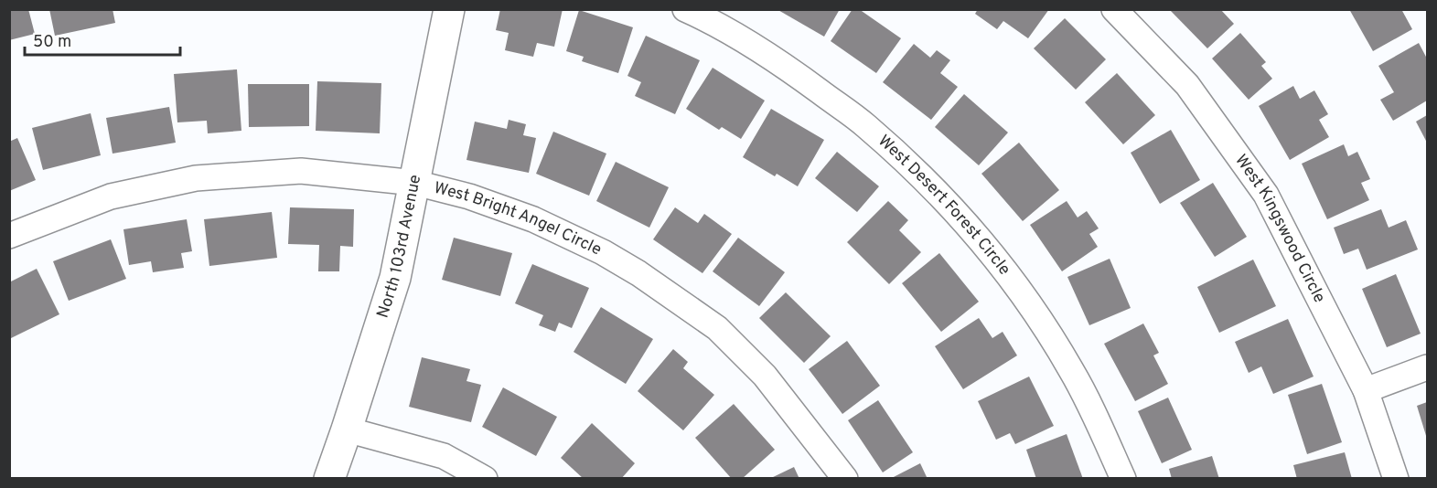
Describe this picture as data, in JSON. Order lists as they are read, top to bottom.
{
  "streets": {
    "street": [
      "West Desert Forest Circle",
      "West Bright Angel Circle",
      "West Kingswood Circle",
      "North 103rd Avenue"
    ]
  },
  "crossings": [
    ["West Bright Angel Circle", "North 103rd Avenue"]
  ],
  "scale_bar": "50 m"
}
